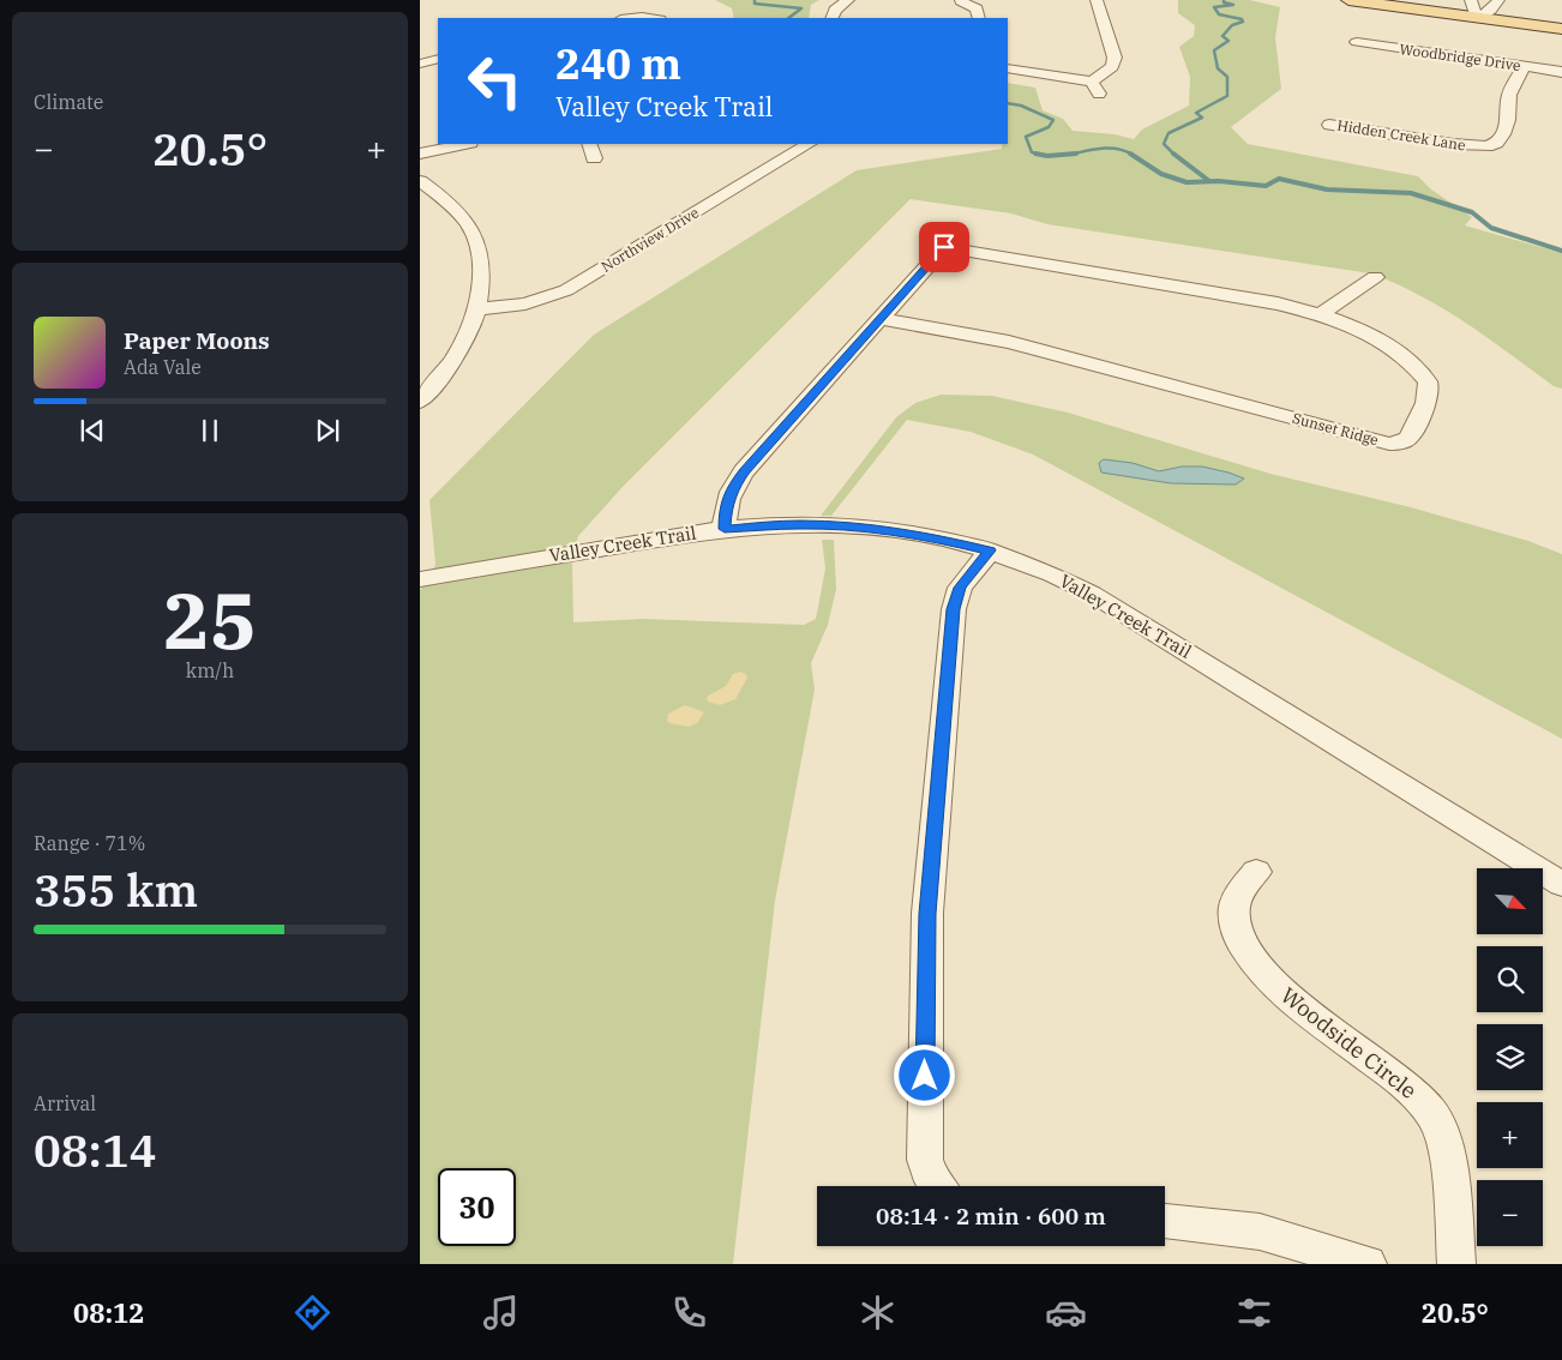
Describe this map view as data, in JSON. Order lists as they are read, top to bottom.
{
  "streets": {
    "street": [
      "Woodbridge Drive",
      "Hidden Creek Lane",
      "Northview Drive",
      "Sunset Ridge",
      "Valley Creek Trail",
      "Woodside Circle"
    ]
  },
  "crossings": [
    ["Woodbridge Drive", "Hidden Creek Lane"]
  ],
  "north": "bottom right",
  "page": {
    "tile": [
      "Climate",
      ["25", "km/h"],
      ["Range · 71%", "355 km"],
      ["Arrival", "08:14"]
    ],
    "turn": ["240 m", "Valley Creek Trail"],
    "heat": ["−", "20.5°", "+"],
    "song": ["Paper Moons", "Ada Vale"],
    "map_buttons": ["+", "−"],
    "limit": "30",
    "trip": "08:14 · 2 min · 600 m",
    "tabs": ["08:12", "20.5°"]
  }
}
